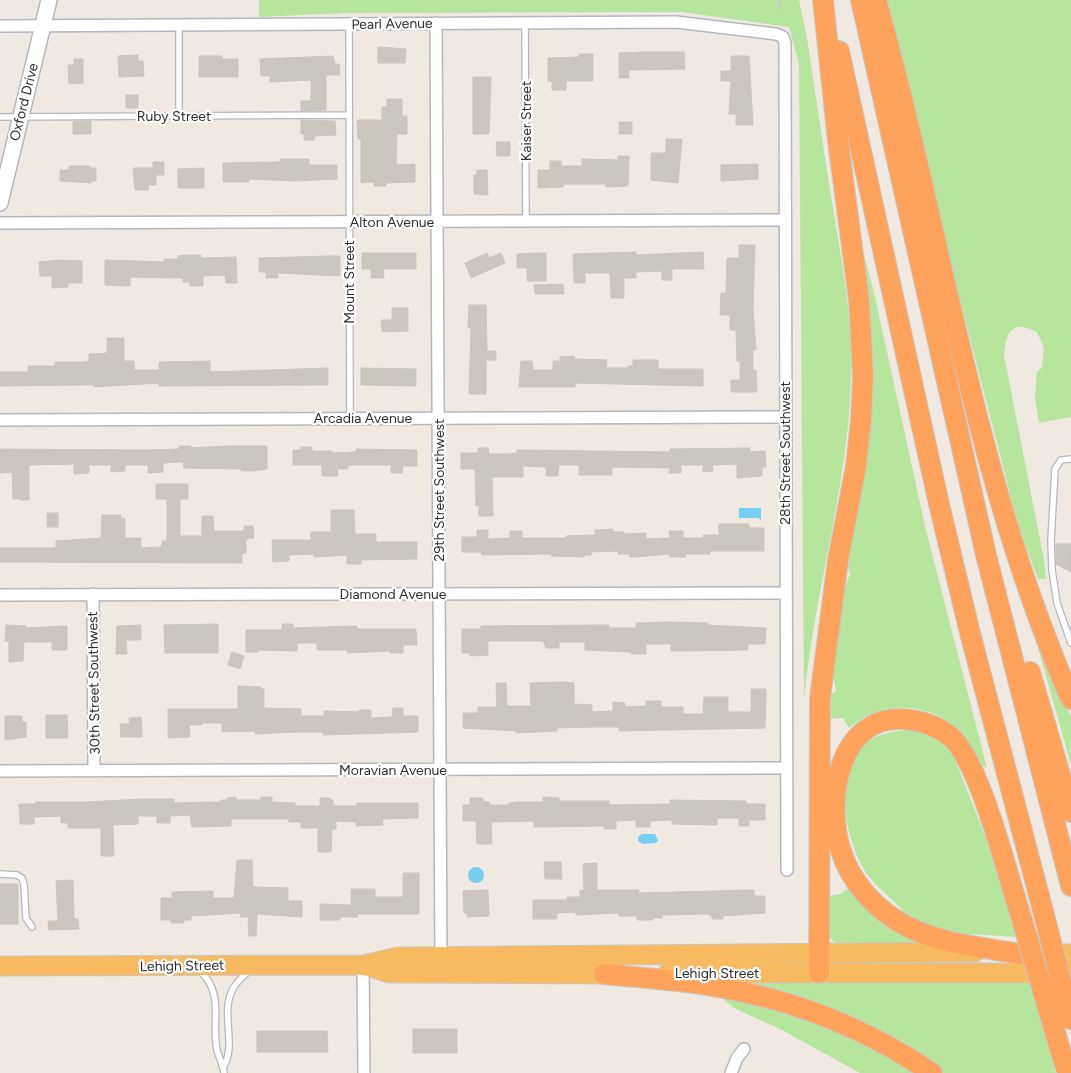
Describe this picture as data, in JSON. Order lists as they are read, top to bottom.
{
  "streets": {
    "highway": ["Lehigh Street"],
    "main road": ["Oxford Drive"],
    "street": [
      "Pearl Avenue",
      "Alton Avenue",
      "Arcadia Avenue",
      "28th Street Southwest",
      "29th Street Southwest",
      "Diamond Avenue",
      "30th Street Southwest",
      "Moravian Avenue"
    ],
    "lane": ["Ruby Street", "Kaiser Street", "Mount Street"]
  },
  "crossings": [
    ["Pearl Avenue", "Oxford Drive"],
    ["Pearl Avenue", "Kaiser Street"],
    ["Pearl Avenue", "Mount Street"],
    ["Pearl Avenue", "28th Street Southwest"],
    ["Pearl Avenue", "29th Street Southwest"],
    ["Oxford Drive", "Ruby Street"],
    ["Ruby Street", "Mount Street"],
    ["Kaiser Street", "Alton Avenue"],
    ["Alton Avenue", "Mount Street"],
    ["Alton Avenue", "28th Street Southwest"],
    ["Alton Avenue", "29th Street Southwest"],
    ["Mount Street", "Arcadia Avenue"],
    ["Arcadia Avenue", "28th Street Southwest"],
    ["Arcadia Avenue", "29th Street Southwest"],
    ["28th Street Southwest", "Diamond Avenue"],
    ["28th Street Southwest", "Moravian Avenue"],
    ["29th Street Southwest", "Diamond Avenue"],
    ["29th Street Southwest", "Moravian Avenue"],
    ["29th Street Southwest", "Lehigh Street"],
    ["Diamond Avenue", "30th Street Southwest"],
    ["30th Street Southwest", "Moravian Avenue"]
  ]
}
